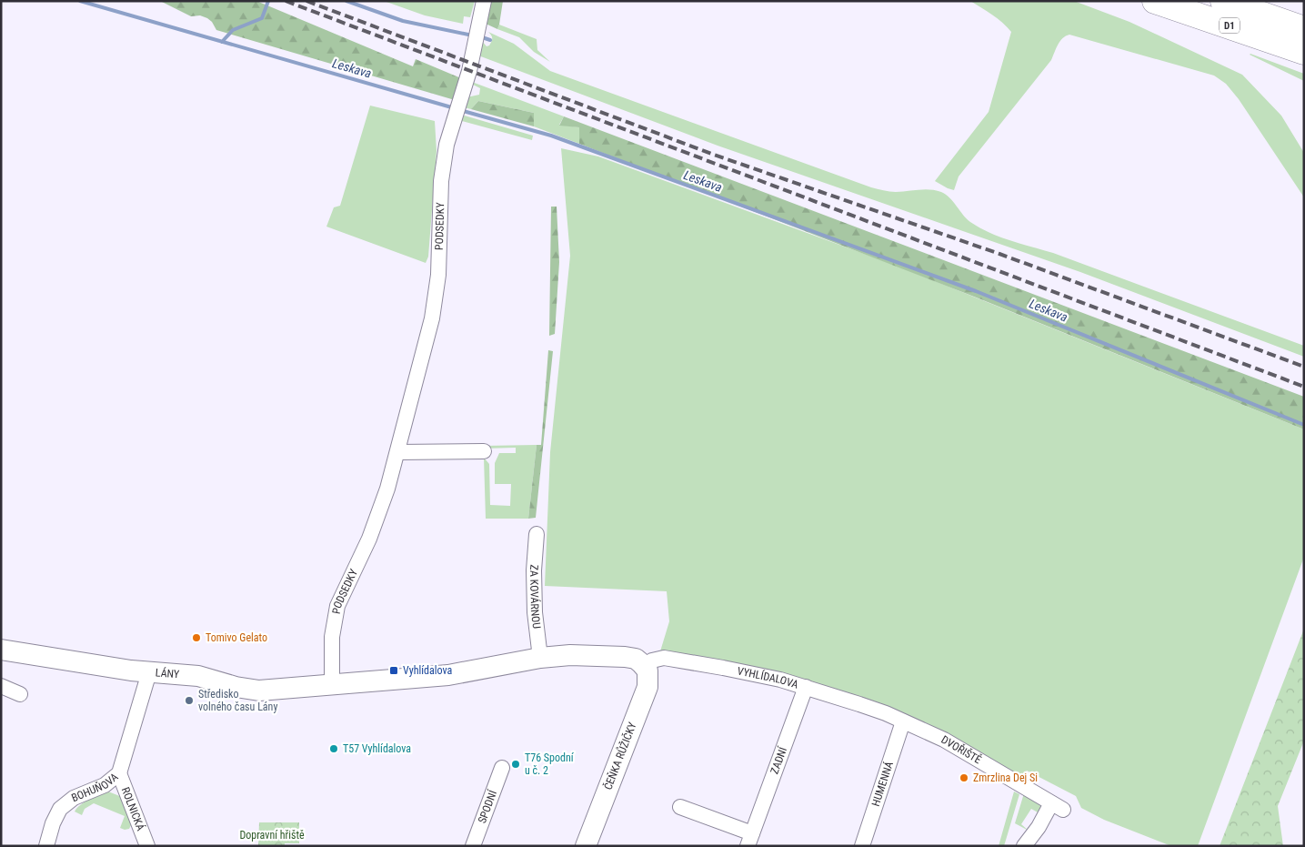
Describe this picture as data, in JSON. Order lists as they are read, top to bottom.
{
  "streets": {
    "highway": ["D1"],
    "street": [
      "PODSEDKY",
      "ZA KOVÁRNOU",
      "LÁNY",
      "VYHLÍDALOVA",
      "DVOŘIŠTĚ",
      "ČEŇKA RŮŽIČKY",
      "ZADNÍ",
      "HUMENNÁ",
      "BOHUŇOVA",
      "SPODNÍ",
      "ROLNICKÁ"
    ]
  },
  "crossings": [
    ["PODSEDKY", "LÁNY"],
    ["LÁNY", "BOHUŇOVA"],
    ["VYHLÍDALOVA", "DVOŘIŠTĚ"],
    ["VYHLÍDALOVA", "ČEŇKA RŮŽIČKY"],
    ["VYHLÍDALOVA", "ZADNÍ"],
    ["VYHLÍDALOVA", "HUMENNÁ"],
    ["DVOŘIŠTĚ", "HUMENNÁ"],
    ["BOHUŇOVA", "ROLNICKÁ"]
  ],
  "water": ["Leskava"],
  "parks": ["Dopravní hřiště"],
  "places": {
    "other": [
      "Tomivo Gelato",
      "Středisko volného času Lány",
      "T57 Vyhlídalova",
      "T76 Spodní u č. 2",
      "Zmrzlina Dej Si"
    ],
    "transit": ["Vyhlídalova"]
  }
}
